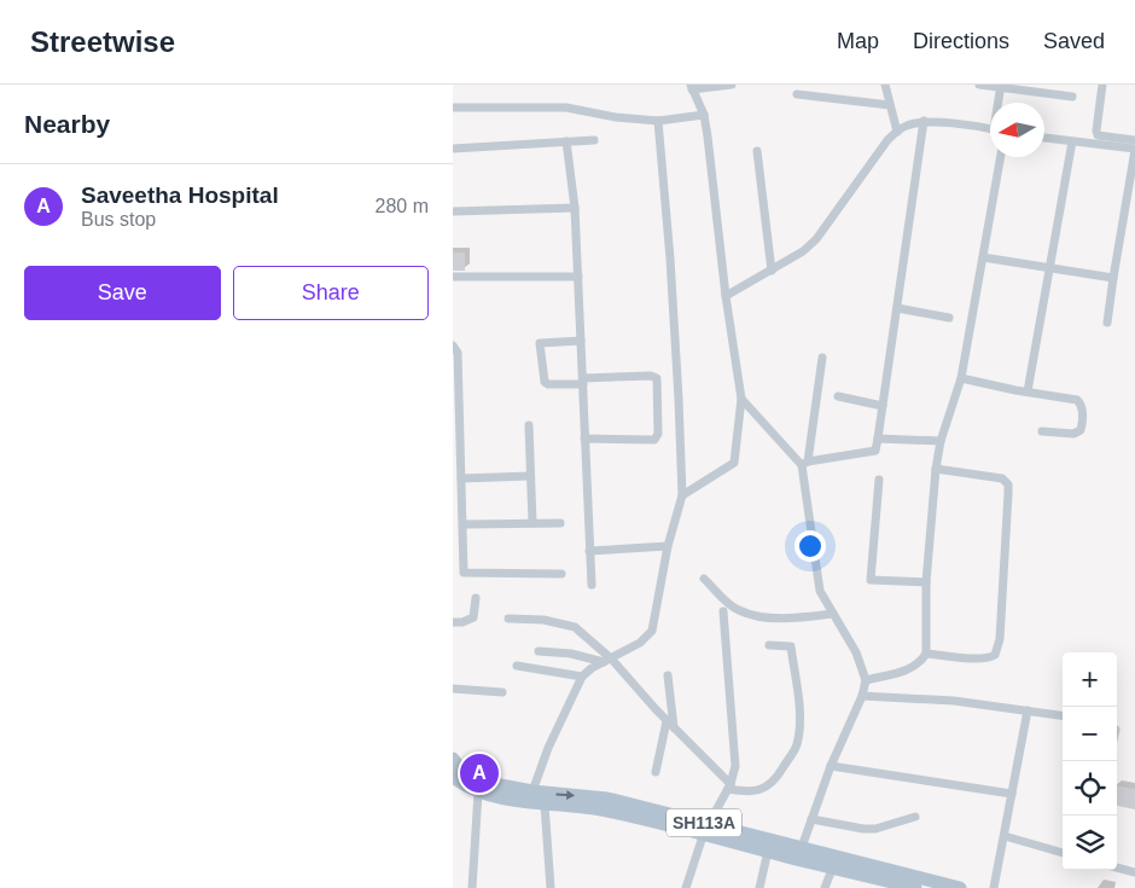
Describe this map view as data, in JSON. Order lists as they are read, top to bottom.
{
  "streets": {
    "main road": ["SH113A"]
  },
  "north": "left",
  "page": {
    "header": "Streetwise",
    "nav": ["Map", "Directions", "Saved"],
    "heading": "Nearby",
    "list": [
      {
        "mark": "A",
        "name": "Saveetha Hospital",
        "note": "Bus stop",
        "value": "280 m"
      }
    ],
    "buttons": ["Save", "Share"],
    "map_buttons": ["+", "−"],
    "pins": "A"
  }
}
